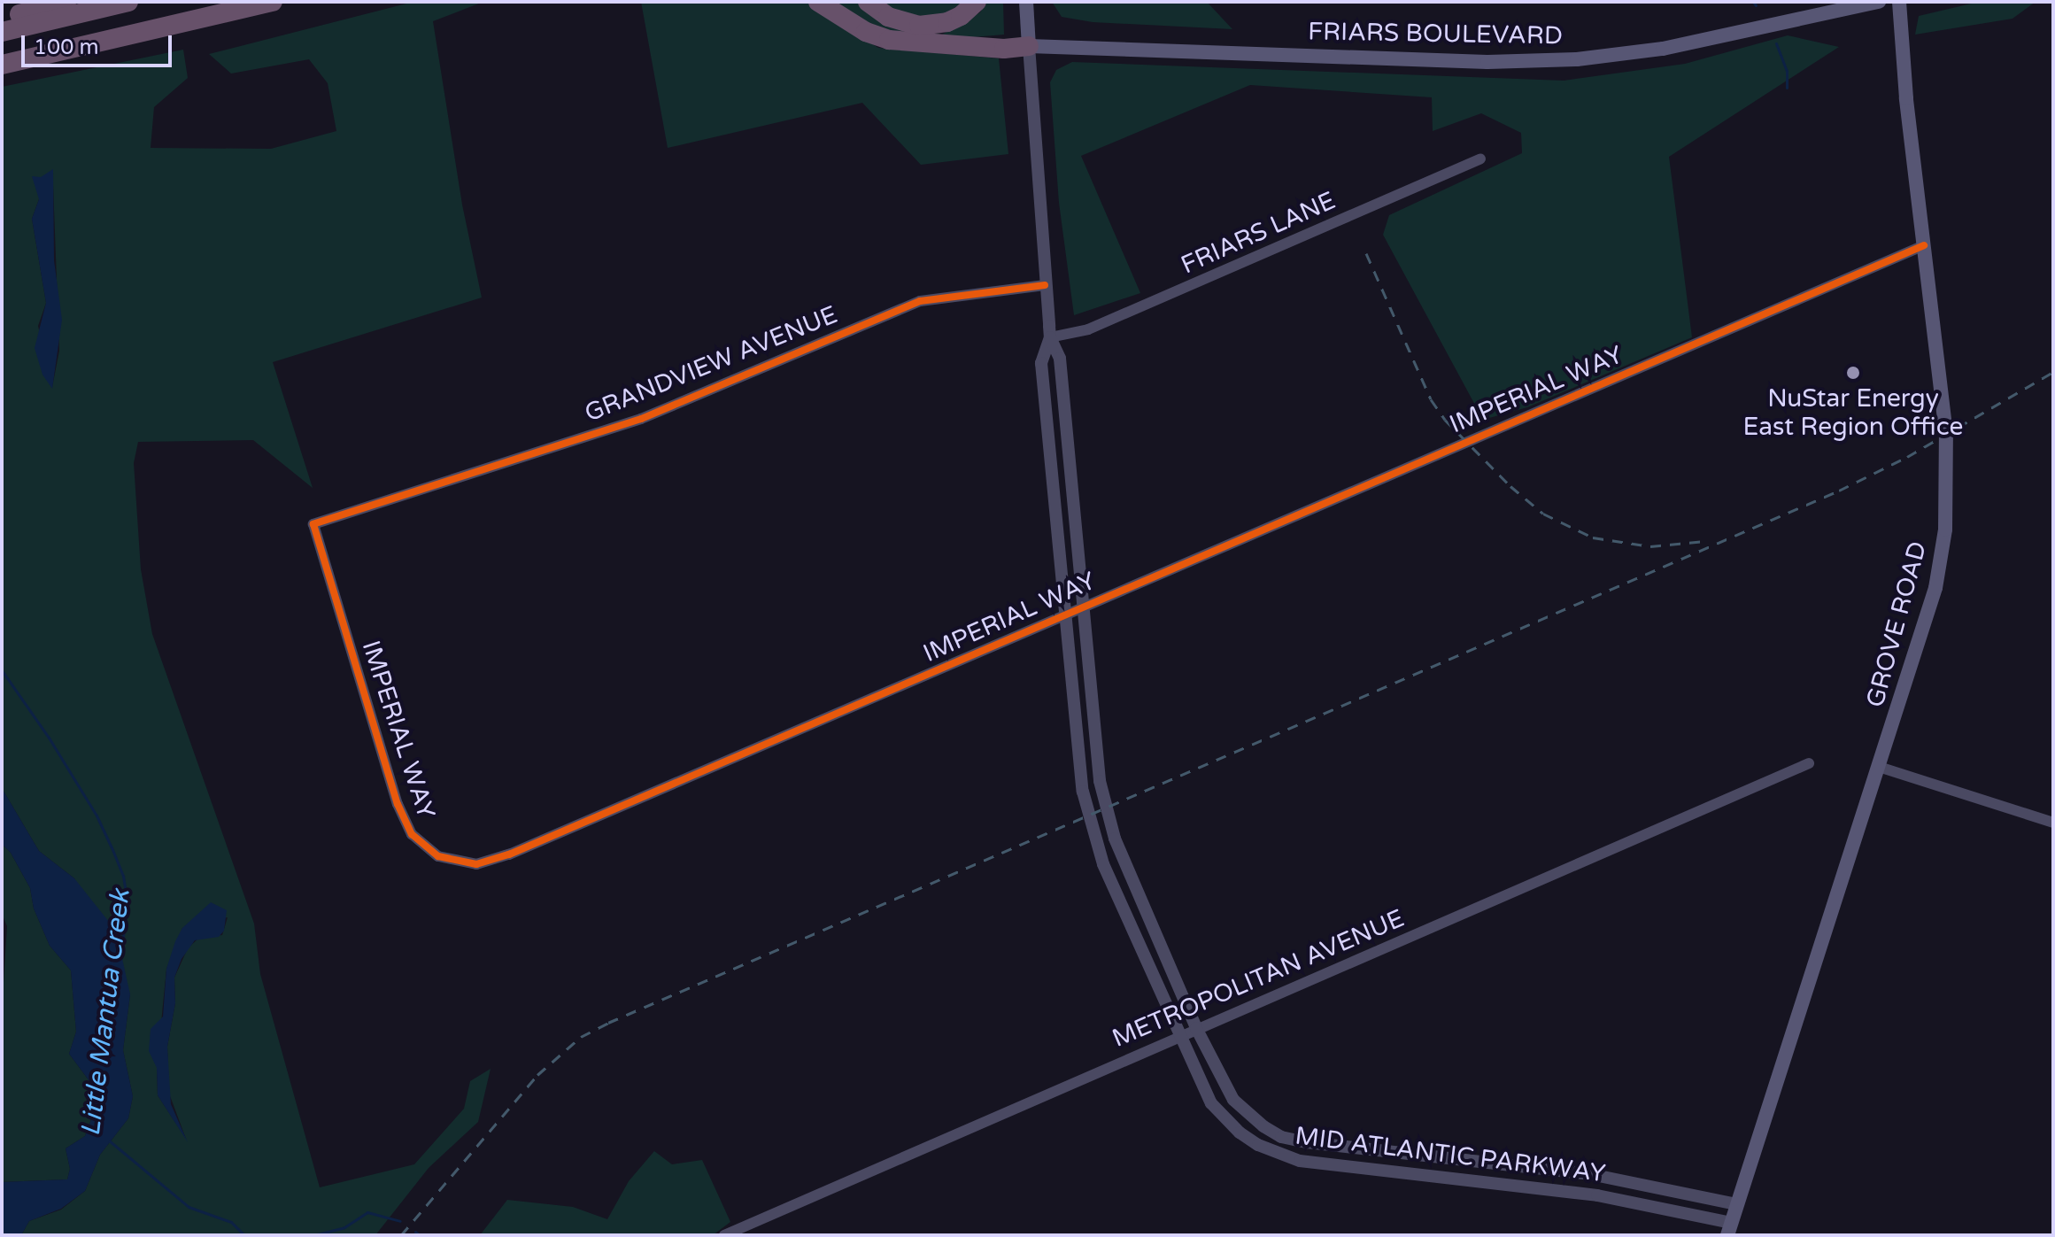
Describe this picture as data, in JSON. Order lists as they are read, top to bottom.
{
  "streets": {
    "main road": ["FRIARS BOULEVARD", "GROVE ROAD", "MID ATLANTIC PARKWAY"],
    "street": [
      "FRIARS LANE",
      "GRANDVIEW AVENUE",
      "IMPERIAL WAY",
      "METROPOLITAN AVENUE"
    ]
  },
  "crossings": [
    ["FRIARS BOULEVARD", "MID ATLANTIC PARKWAY"],
    ["FRIARS LANE", "MID ATLANTIC PARKWAY"],
    ["GRANDVIEW AVENUE", "IMPERIAL WAY"],
    ["GRANDVIEW AVENUE", "MID ATLANTIC PARKWAY"],
    ["IMPERIAL WAY", "GROVE ROAD"],
    ["IMPERIAL WAY", "MID ATLANTIC PARKWAY"],
    ["GROVE ROAD", "MID ATLANTIC PARKWAY"],
    ["METROPOLITAN AVENUE", "MID ATLANTIC PARKWAY"]
  ],
  "water": ["Little Mantua Creek"],
  "places": ["NuStar Energy East Region Office"],
  "scale_bar": "100 m"
}
